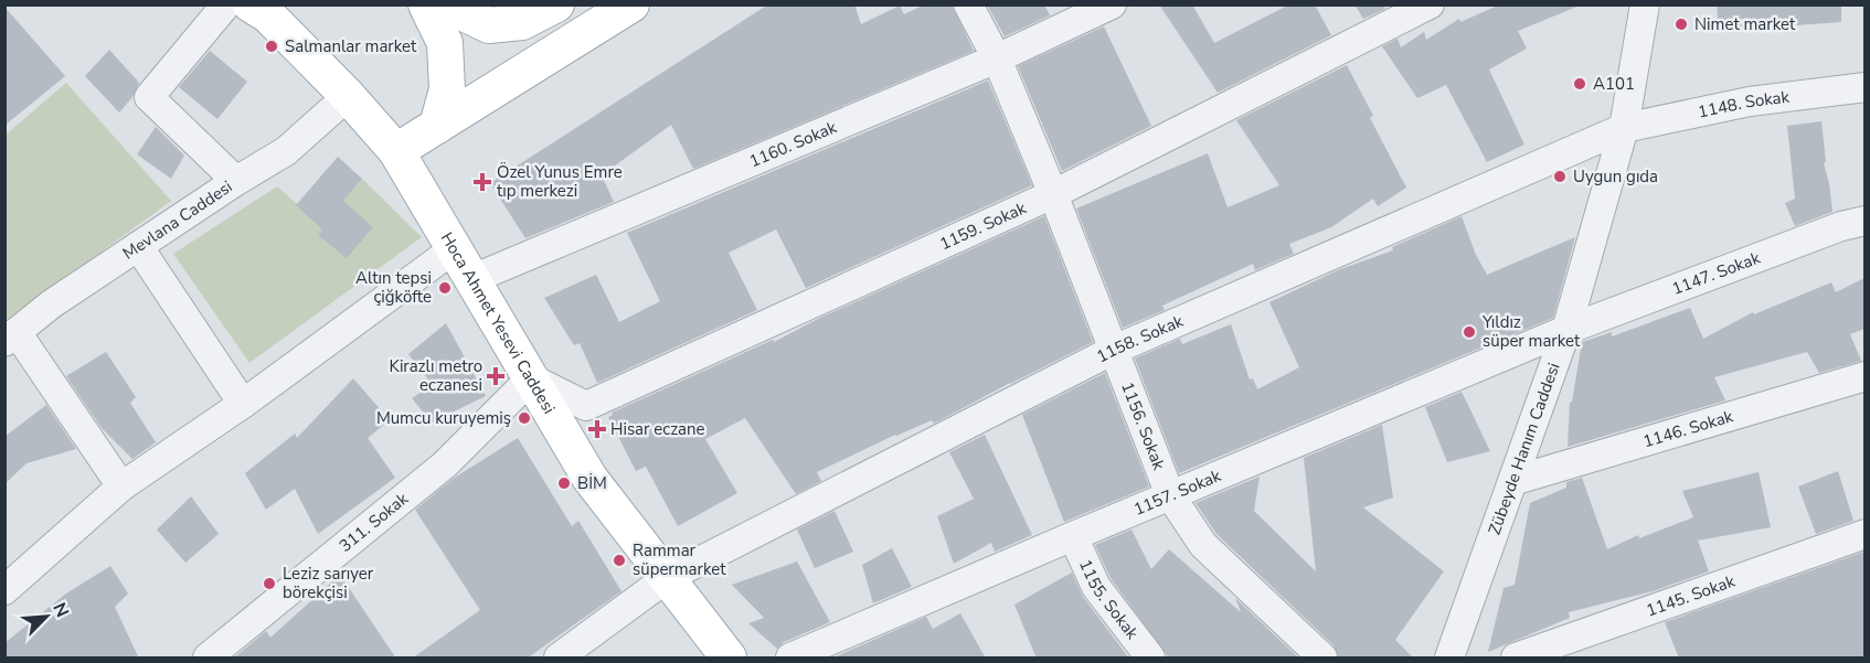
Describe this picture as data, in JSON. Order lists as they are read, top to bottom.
{
  "streets": {
    "main road": ["Hoca Ahmet Yesevi Caddesi"],
    "street": [
      "1148. Sokak",
      "1160. Sokak",
      "Mevlana Caddesi",
      "1159. Sokak",
      "1147. Sokak",
      "1158. Sokak",
      "1156. Sokak",
      "1146. Sokak",
      "Zübeyde Hanım Caddesi",
      "1157. Sokak",
      "311. Sokak",
      "1145. Sokak",
      "1155. Sokak"
    ]
  },
  "crossings": [
    ["1148. Sokak", "1158. Sokak"],
    ["1148. Sokak", "Zübeyde Hanım Caddesi"],
    ["1160. Sokak", "Hoca Ahmet Yesevi Caddesi"],
    ["1160. Sokak", "1156. Sokak"],
    ["Mevlana Caddesi", "Hoca Ahmet Yesevi Caddesi"],
    ["1159. Sokak", "Hoca Ahmet Yesevi Caddesi"],
    ["1159. Sokak", "1156. Sokak"],
    ["1159. Sokak", "311. Sokak"],
    ["1147. Sokak", "Zübeyde Hanım Caddesi"],
    ["1147. Sokak", "1157. Sokak"],
    ["Hoca Ahmet Yesevi Caddesi", "1158. Sokak"],
    ["Hoca Ahmet Yesevi Caddesi", "311. Sokak"],
    ["1158. Sokak", "1156. Sokak"],
    ["1158. Sokak", "Zübeyde Hanım Caddesi"],
    ["1156. Sokak", "1157. Sokak"],
    ["1146. Sokak", "Zübeyde Hanım Caddesi"],
    ["Zübeyde Hanım Caddesi", "1157. Sokak"],
    ["1157. Sokak", "1155. Sokak"]
  ],
  "places": {
    "other": [
      "Nimet market",
      "Salmanlar market",
      "A101",
      "Uygun gıda",
      "Altın tepsi çiğköfte",
      "Yıldız süper market",
      "Mumcu kuruyemiş",
      "BİM",
      "Rammar süpermarket",
      "Leziz sarıyer börekçisi"
    ],
    "health": ["Özel Yunus Emre tıp merkezi", "Kirazlı metro eczanesi", "Hisar eczane"]
  },
  "north": "top right"
}
